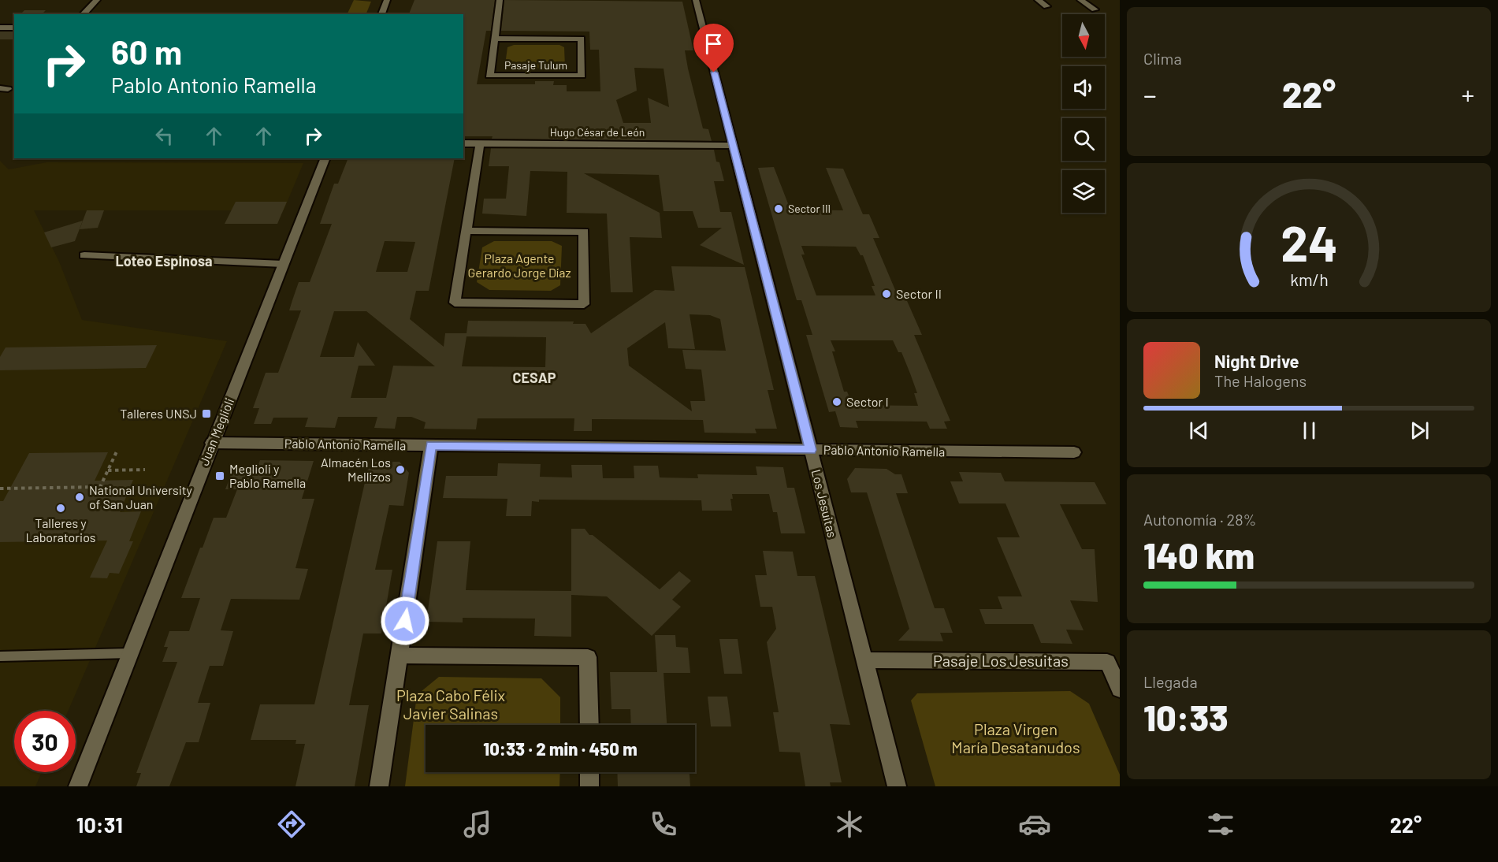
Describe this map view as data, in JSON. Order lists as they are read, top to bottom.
{
  "streets": {
    "street": [
      "Pasaje Tulum",
      "Hugo César de León",
      "Juan Meglioli",
      "Pablo Antonio Ramella",
      "Los Jesuitas",
      "Pasaje Los Jesuitas"
    ]
  },
  "crossings": [
    ["Hugo César de León", "Los Jesuitas"],
    ["Juan Meglioli", "Pablo Antonio Ramella"],
    ["Pablo Antonio Ramella", "Los Jesuitas"],
    ["Los Jesuitas", "Pasaje Los Jesuitas"]
  ],
  "districts": ["Loteo Espinosa", "CESAP"],
  "parks": ["Plaza Agente Gerardo Jorge Díaz", "Plaza Cabo Félix Javier Salinas", "Plaza Virgen María Desatanudos"],
  "places": {
    "other": [
      "Sector III",
      "Sector II",
      "Sector I",
      "Almacén Los Mellizos",
      "National University of San Juan",
      "Talleres y Laboratorios"
    ],
    "transit": ["Talleres UNSJ", "Meglioli y Pablo Ramella"]
  },
  "north": "bottom",
  "page": {
    "tile": [
      "Clima",
      ["Autonomía · 28%", "140 km"],
      ["Llegada", "10:33"]
    ],
    "turn": ["60 m", "Pablo Antonio Ramella"],
    "heat": ["−", "22°", "+"],
    "song": ["Night Drive", "The Halogens"],
    "limit": "30",
    "trip": "10:33 · 2 min · 450 m",
    "tabs": ["10:31", "22°"],
    "gauge": ["24", "km/h"]
  }
}
